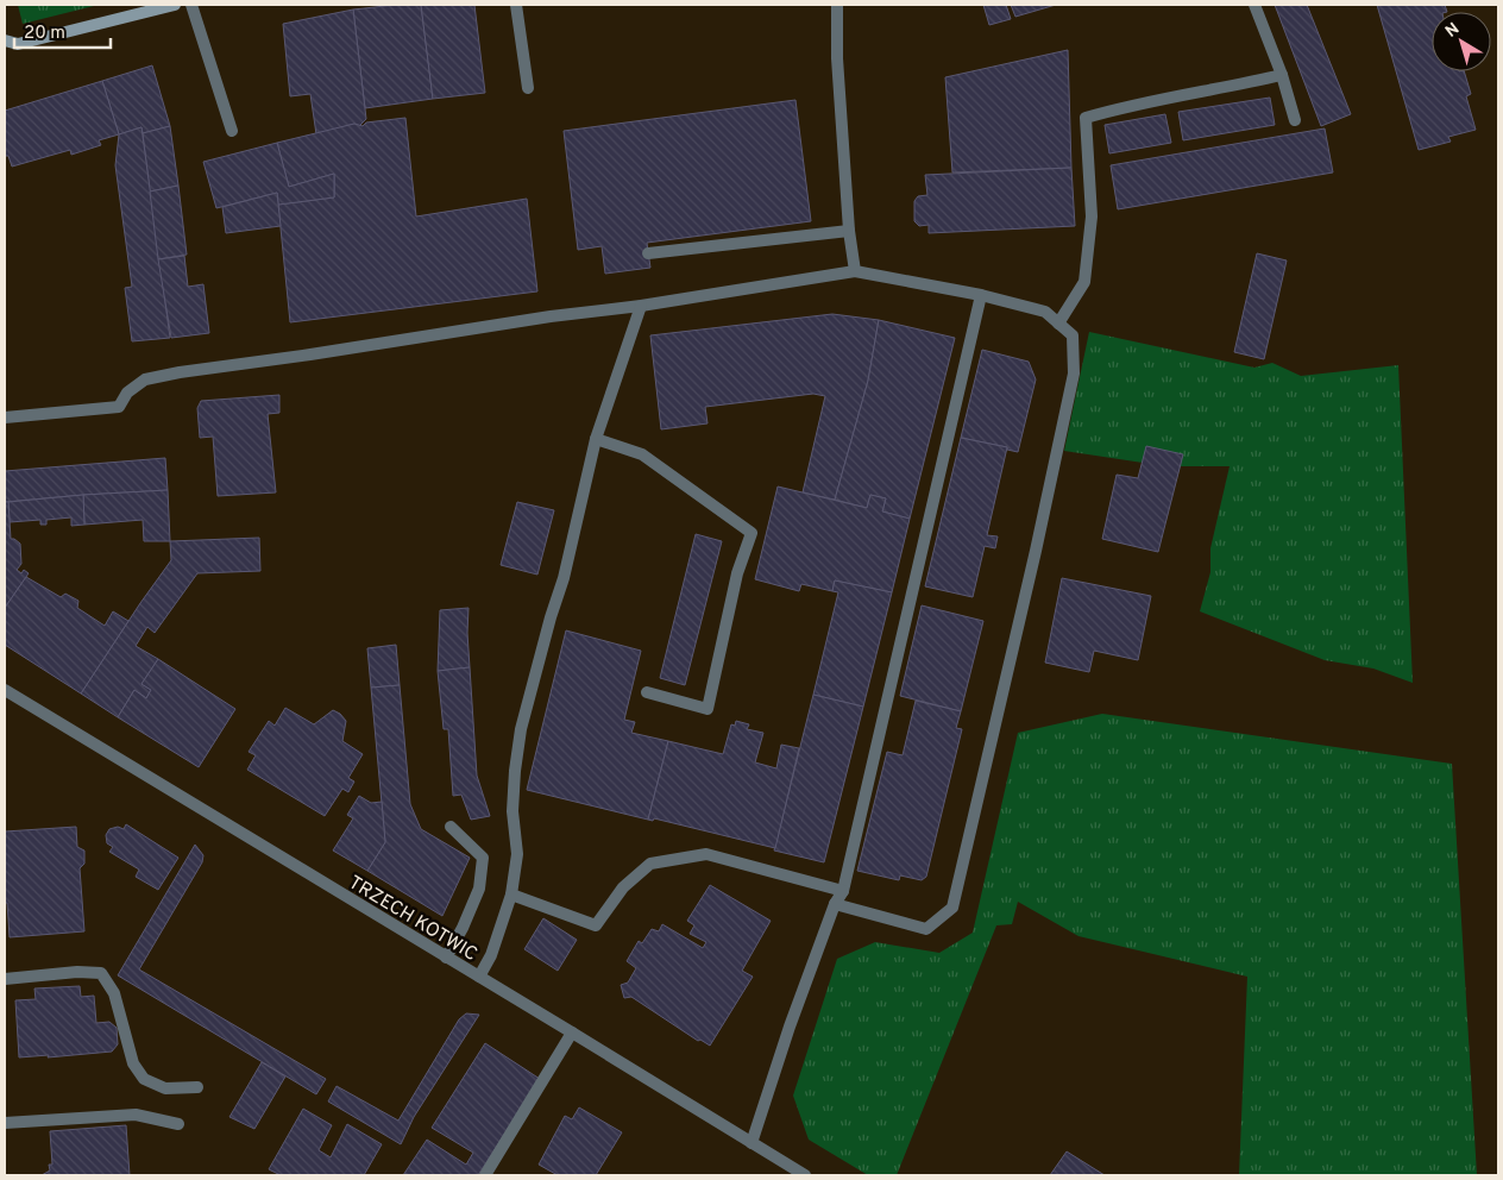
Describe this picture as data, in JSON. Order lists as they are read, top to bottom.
{
  "streets": {
    "street": ["TRZECH KOTWIC"]
  },
  "scale_bar": "20 m",
  "north": "top left"
}
